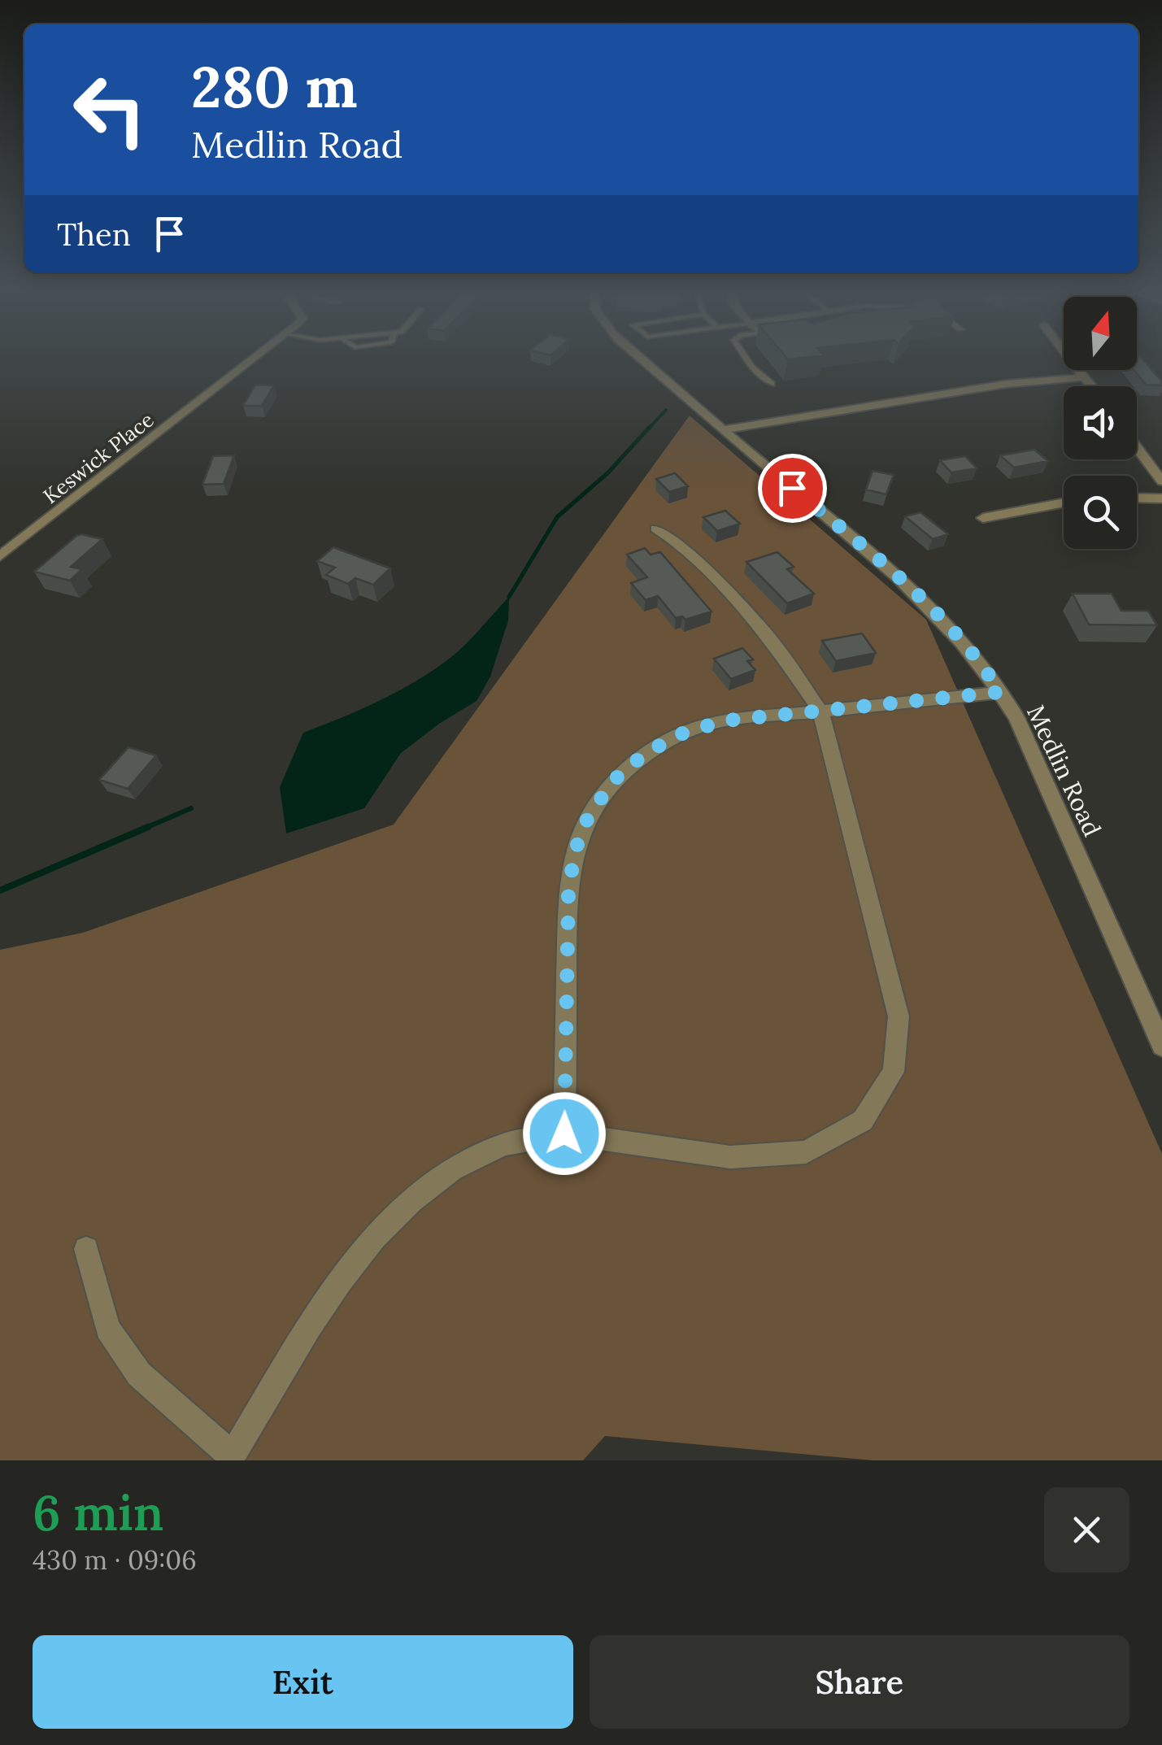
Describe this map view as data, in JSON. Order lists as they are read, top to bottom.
{
  "streets": {
    "street": ["Keswick Place", "Medlin Road"]
  },
  "north": "top",
  "page": {
    "turn": ["280 m", "Medlin Road"],
    "then": "Then",
    "heading": ["6 min", "430 m · 09:06"],
    "buttons": ["Exit", "Share"]
  }
}
